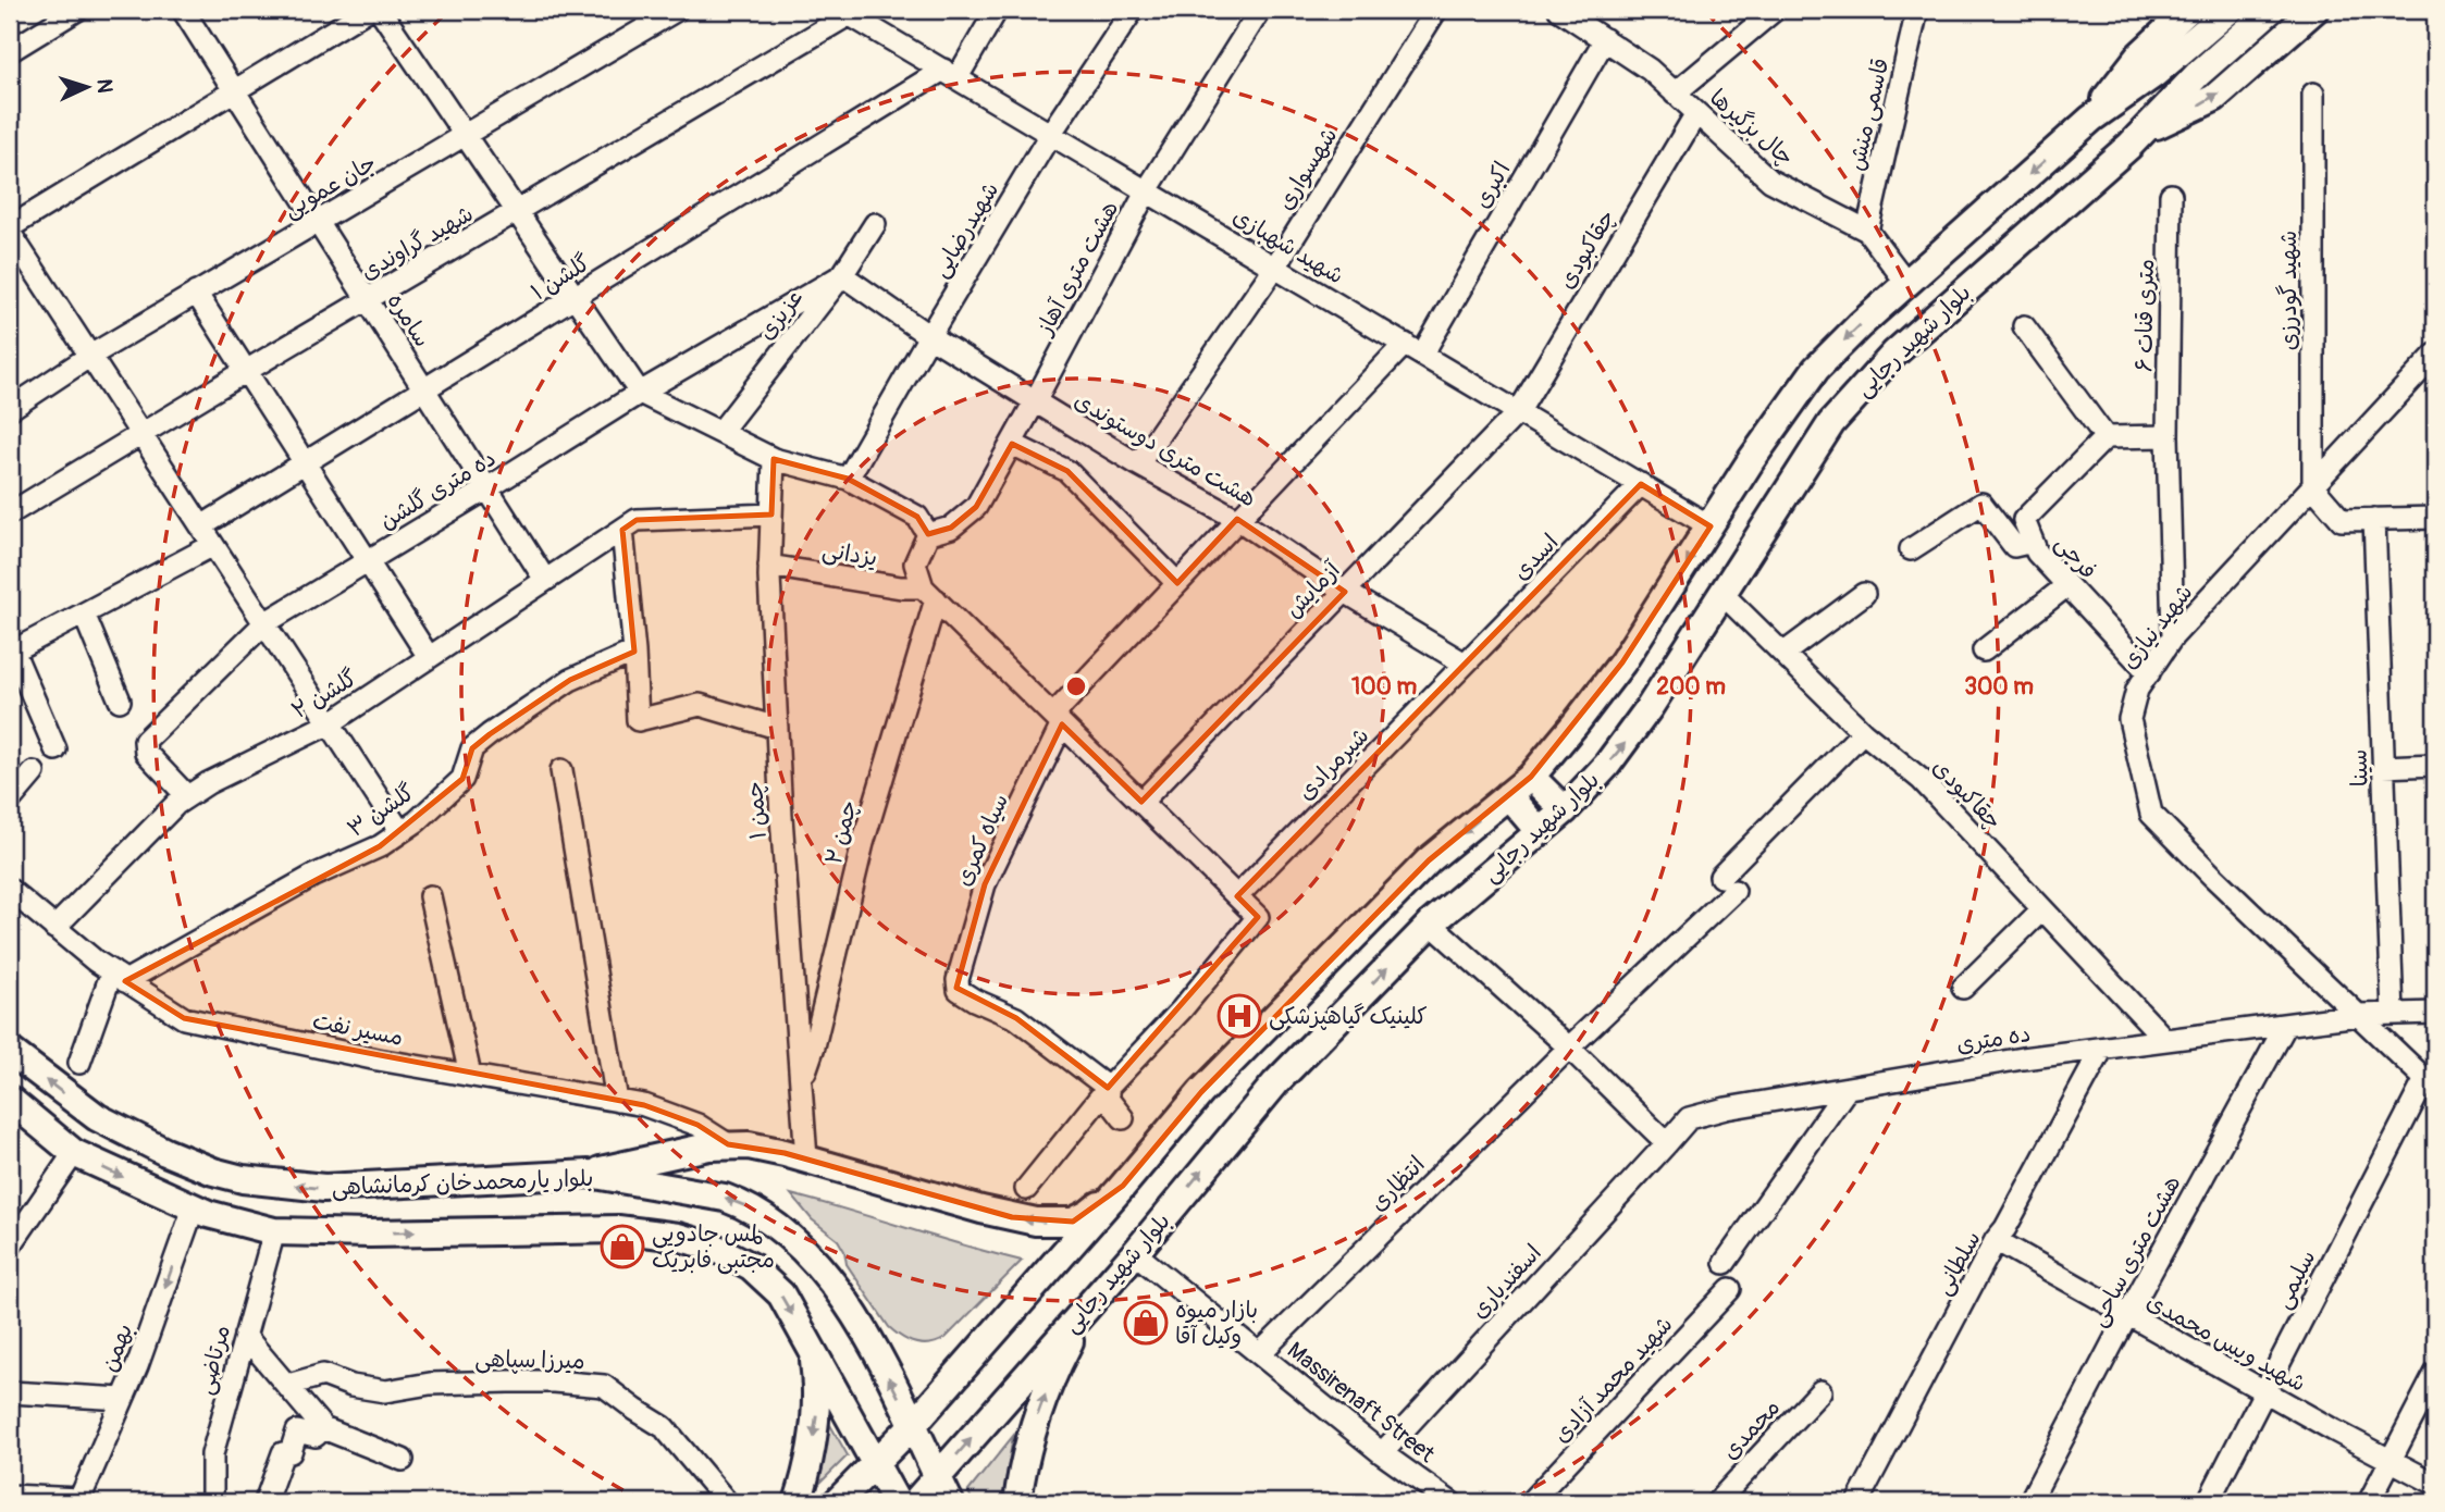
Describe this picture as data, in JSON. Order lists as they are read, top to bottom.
{
  "streets": {
    "main road": ["بلوار شهید رجایی", "بلوار یارمحمدخان کرمانشاهی"],
    "street": [
      "قاسمی منش",
      "چال بزگیرها",
      "شهسواری",
      "اکبری",
      "جان عمویی",
      "شهیدرضایی",
      "شهید گراوندی",
      "شهید شهبازی",
      "چقاکبودی",
      "هشت متری آهاز",
      "گلشن ۱",
      "شهید گودرزی",
      "عزیزی",
      "۶ متری قنات",
      "سامره",
      "هشت متری دوستوندی",
      "ده متری گلشن",
      "یزدانی",
      "اسدی",
      "فرجی",
      "آزمایش",
      "شهید نیازی",
      "گلشن ۲",
      "شیرمرادی",
      "سینا",
      "گلشن ۳",
      "چمن ۱",
      "چمن ۲",
      "سیاه کمری",
      "مسیر نفت",
      "ده متری",
      "انتظاری",
      "هشت متری ساحی",
      "سلطانی",
      "سلیمی",
      "اسفندیاری",
      "شهید ویس محمدی",
      "بهمن",
      "مرتاضی",
      "میرزا سپاهی",
      "شهید محمد آزادی",
      "Massirenaft Street",
      "محمدی"
    ]
  },
  "crossings": [
    ["قاسمی منش", "چال بزگیرها"],
    ["چال بزگیرها", "اکبری"],
    ["چال بزگیرها", "چقاکبودی"],
    ["چال بزگیرها", "بلوار شهید رجایی"],
    ["شهسواری", "شهید شهبازی"],
    ["شهسواری", "هشت متری دوستوندی"],
    ["اکبری", "شهید شهبازی"],
    ["اکبری", "هشت متری دوستوندی"],
    ["اکبری", "سیاه کمری"],
    ["جان عمویی", "سامره"],
    ["شهیدرضایی", "شهید شهبازی"],
    ["شهیدرضایی", "هشت متری دوستوندی"],
    ["شهید گراوندی", "شهید شهبازی"],
    ["شهید گراوندی", "سامره"],
    ["شهید شهبازی", "چقاکبودی"],
    ["شهید شهبازی", "هشت متری آهاز"],
    ["شهید شهبازی", "گلشن ۱"],
    ["شهید شهبازی", "بلوار شهید رجایی"],
    ["شهید شهبازی", "اسدی"],
    ["شهید شهبازی", "آزمایش"],
    ["چقاکبودی", "بلوار شهید رجایی"],
    ["چقاکبودی", "آزمایش"],
    ["چقاکبودی", "ده متری"],
    ["چقاکبودی", "انتظاری"],
    ["هشت متری آهاز", "هشت متری دوستوندی"],
    ["گلشن ۱", "سامره"],
    ["شهید گودرزی", "شهید نیازی"],
    ["عزیزی", "هشت متری دوستوندی"],
    ["عزیزی", "ده متری گلشن"],
    ["۶ متری قنات", "شهید نیازی"],
    ["سامره", "ده متری گلشن"],
    ["سامره", "گلشن ۲"],
    ["بلوار شهید رجایی", "بلوار یارمحمدخان کرمانشاهی"],
    ["بلوار شهید رجایی", "Massirenaft Street"],
    ["هشت متری دوستوندی", "ده متری گلشن"],
    ["هشت متری دوستوندی", "اسدی"],
    ["هشت متری دوستوندی", "آزمایش"],
    ["هشت متری دوستوندی", "شیرمرادی"],
    ["هشت متری دوستوندی", "سیاه کمری"],
    ["ده متری گلشن", "گلشن ۲"],
    ["یزدانی", "چمن ۱"],
    ["یزدانی", "چمن ۲"],
    ["اسدی", "شیرمرادی"],
    ["فرجی", "شهید نیازی"],
    ["شهید نیازی", "ده متری"],
    ["شهید نیازی", "سلیمی"],
    ["گلشن ۲", "مسیر نفت"],
    ["سینا", "ده متری"],
    ["گلشن ۳", "مسیر نفت"],
    ["چمن ۱", "چمن ۲"],
    ["ده متری", "هشت متری ساحی"],
    ["ده متری", "سلطانی"],
    ["ده متری", "اسفندیاری"],
    ["بلوار یارمحمدخان کرمانشاهی", "بهمن"],
    ["بلوار یارمحمدخان کرمانشاهی", "مرتاضی"],
    ["انتظاری", "Massirenaft Street"],
    ["هشت متری ساحی", "شهید ویس محمدی"],
    ["سلطانی", "شهید ویس محمدی"],
    ["سلیمی", "شهید ویس محمدی"],
    ["اسفندیاری", "Massirenaft Street"]
  ],
  "places": {
    "hospital": ["کلینیک گیاهپزشکی"],
    "shop": ["لمس جادویی مجتبی فابریک", "بازار میوه وکیل آقا"]
  },
  "north": "right",
  "rings": ["100 m", "200 m", "300 m"]
}
